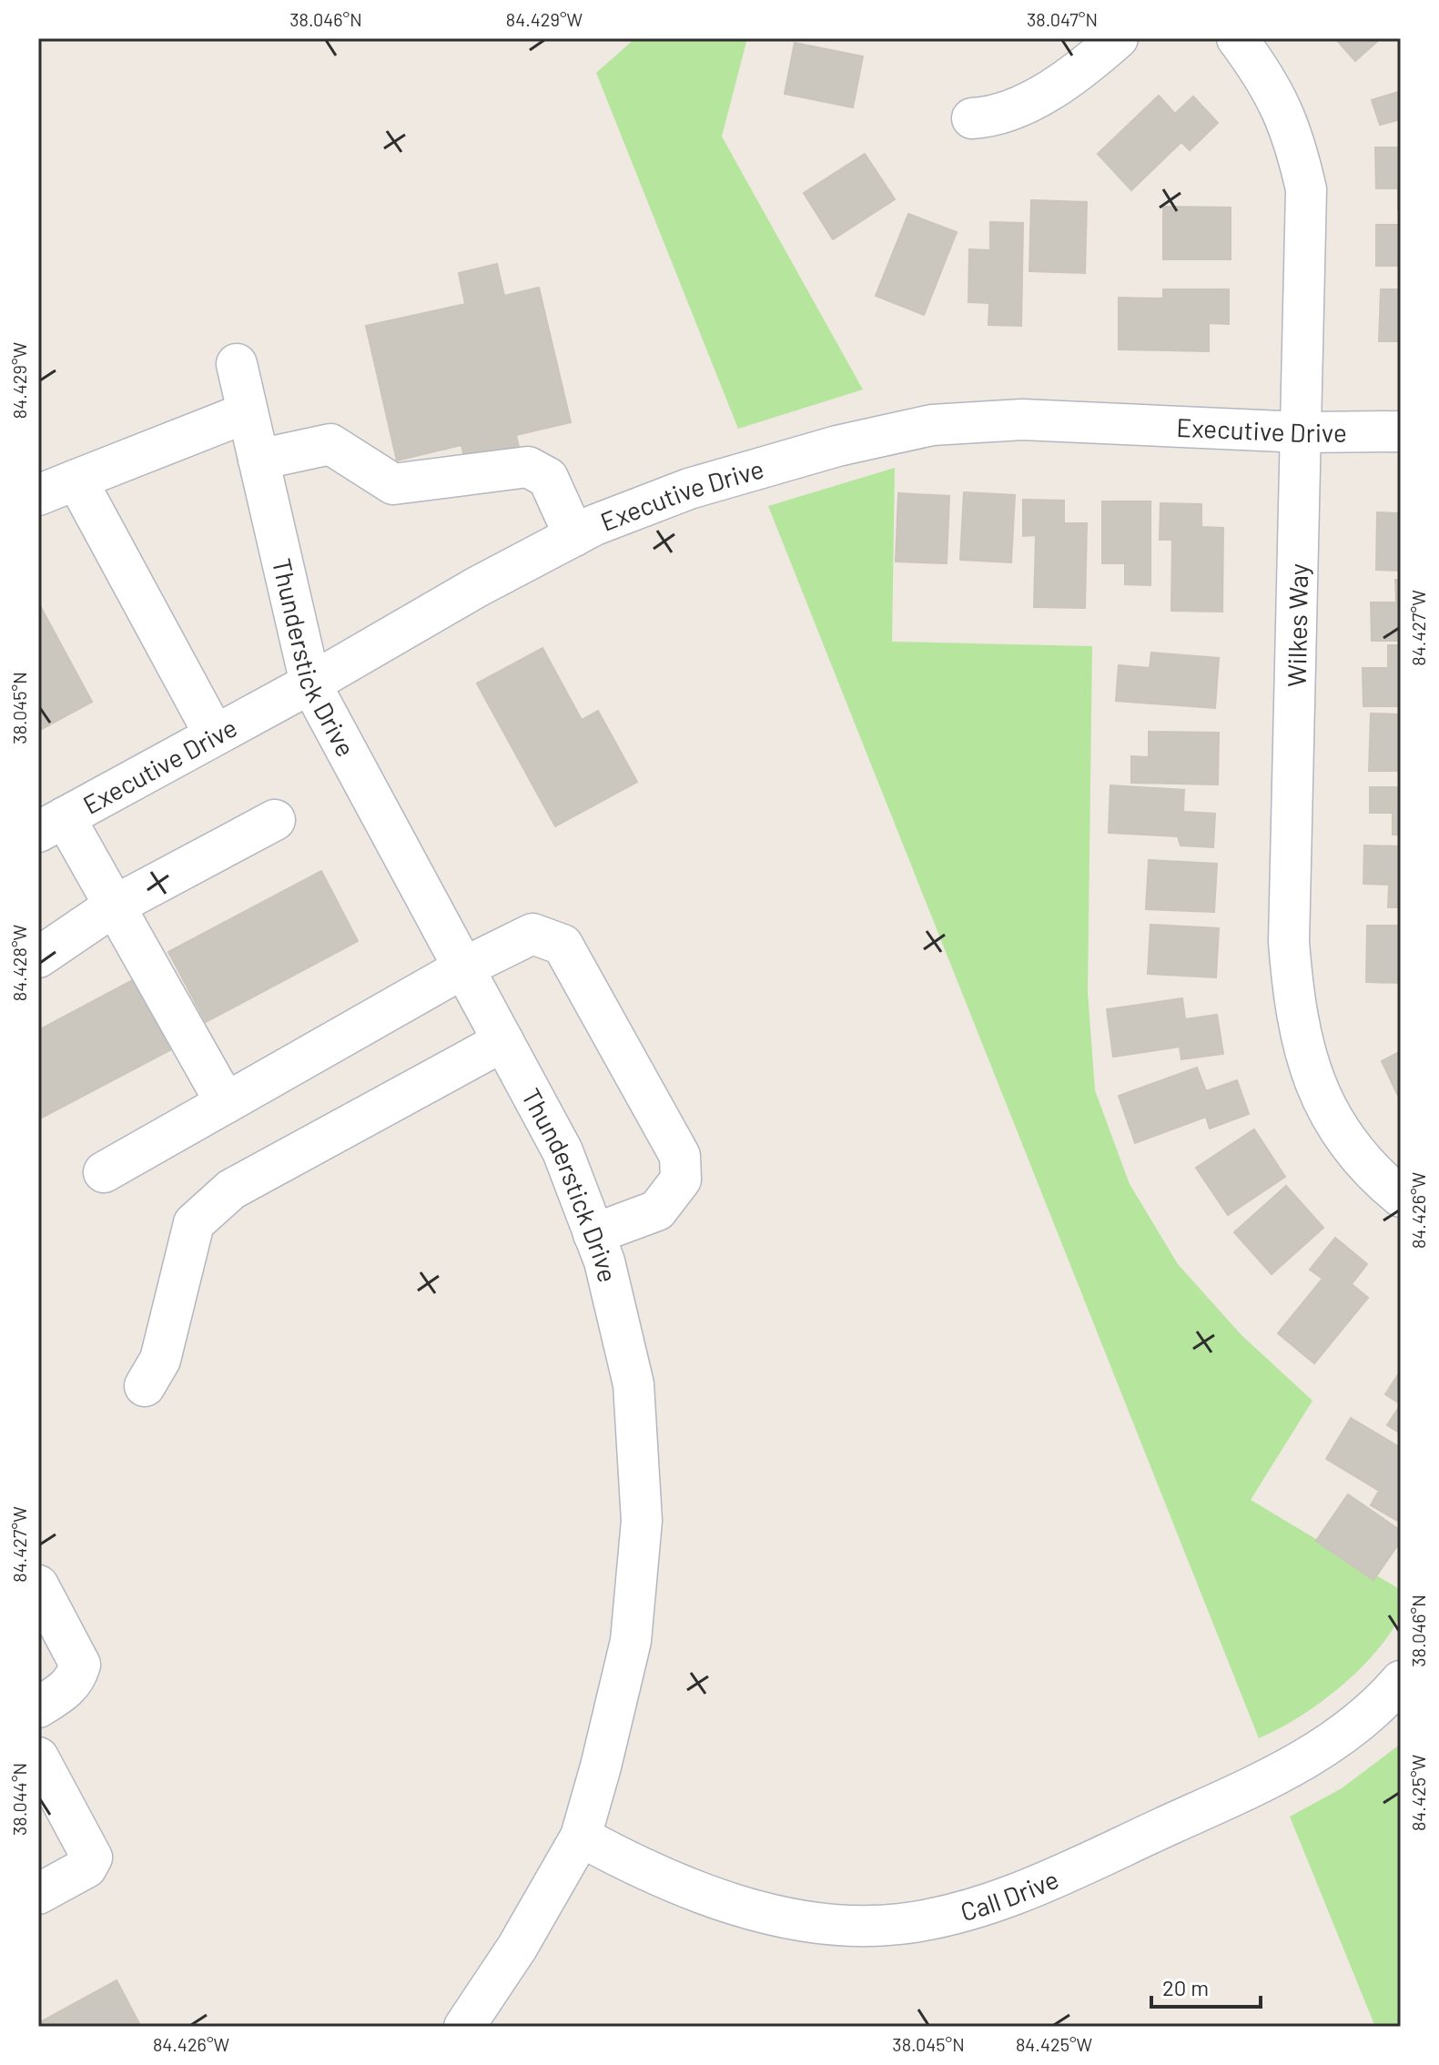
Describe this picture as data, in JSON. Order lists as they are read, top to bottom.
{
  "streets": {
    "street": [
      "Executive Drive",
      "Wilkes Way",
      "Thunderstick Drive",
      "Call Drive"
    ]
  },
  "crossings": [
    ["Executive Drive", "Wilkes Way"],
    ["Executive Drive", "Thunderstick Drive"],
    ["Thunderstick Drive", "Call Drive"]
  ],
  "scale_bar": "20 m",
  "coordinates": [
    "38.046°N",
    "84.429°W",
    "38.047°N",
    "84.427°W",
    "38.045°N",
    "84.428°W",
    "84.426°W",
    "84.425°W",
    "38.044°N"
  ]
}
